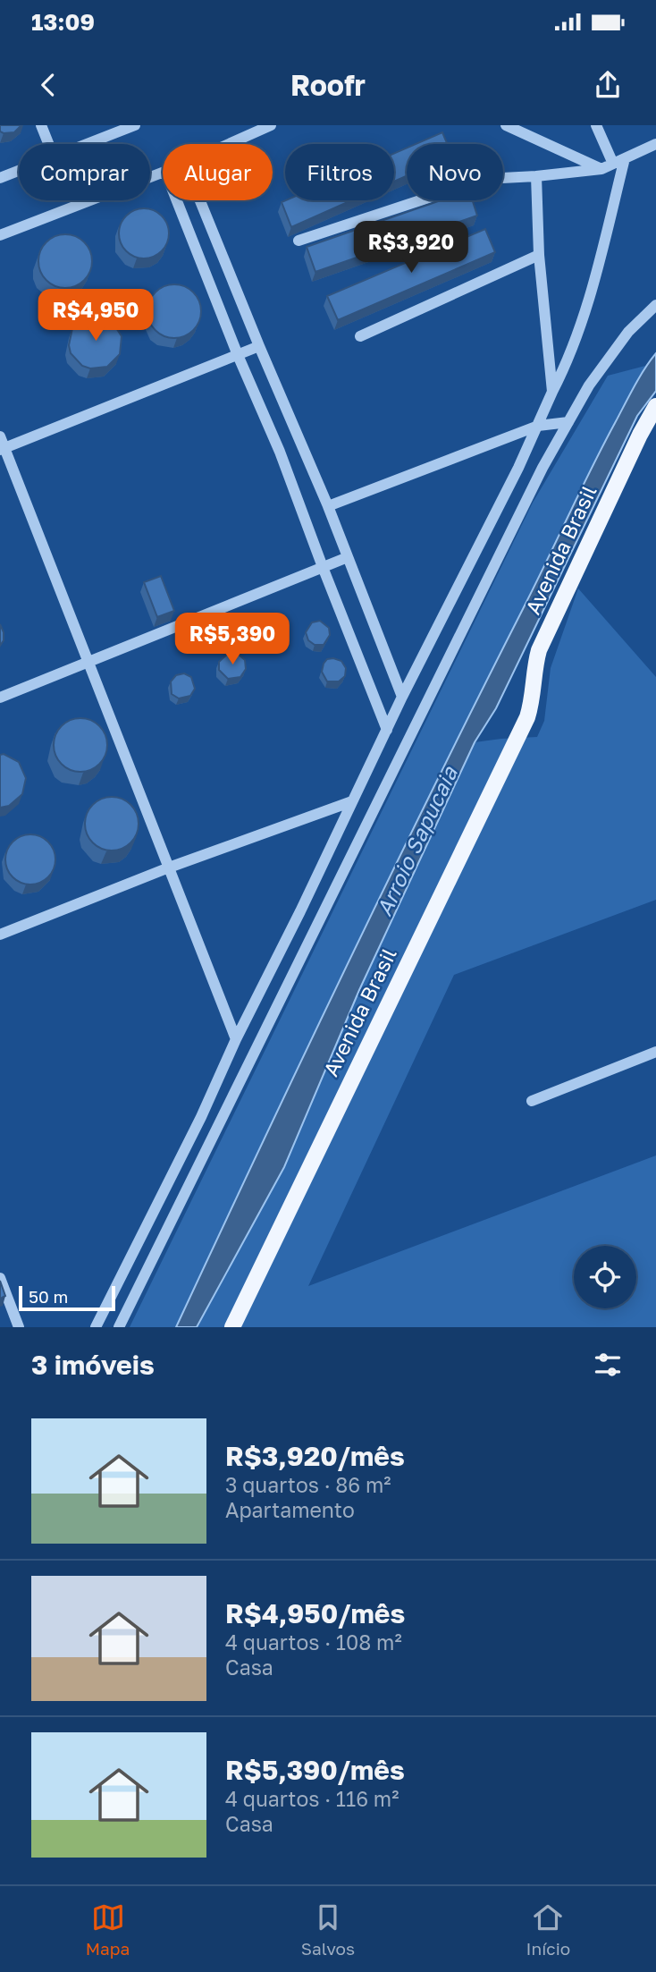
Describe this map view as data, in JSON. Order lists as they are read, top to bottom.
{
  "streets": {
    "main road": ["Avenida Brasil"]
  },
  "water": ["Arroio Sapucaia"],
  "scale_bar": "50 m",
  "page": {
    "status": "13:09",
    "header": "Roofr",
    "chip": [
      "Comprar",
      "Alugar",
      "Filtros",
      "Novo"
    ],
    "price": ["R$3,920", "R$4,950", "R$5,390"],
    "scale": "50 m",
    "heading": "3 imóveis",
    "list": [
      {
        "name": "R$3,920/mês",
        "note": "3 quartos · 86 m² · Apartamento"
      },
      {
        "name": "R$4,950/mês",
        "note": "4 quartos · 108 m² · Casa"
      },
      {
        "name": "R$5,390/mês",
        "note": "4 quartos · 116 m² · Casa"
      }
    ],
    "tabs": ["Mapa", "Salvos", "Início"]
  }
}
